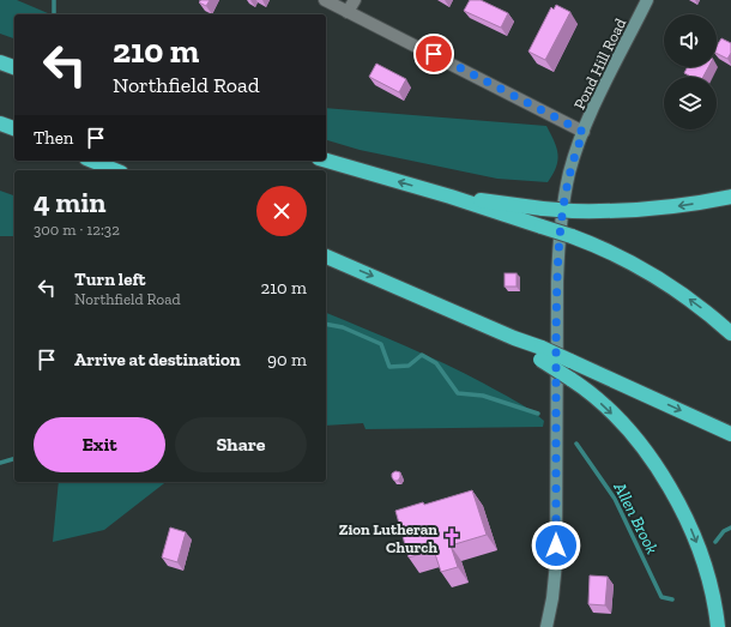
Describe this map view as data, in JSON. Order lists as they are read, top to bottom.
{
  "streets": {
    "main road": ["Pond Hill Road"]
  },
  "water": ["Allen Brook"],
  "places": {
    "church": ["Zion Lutheran Church"]
  },
  "page": {
    "turn": ["210 m", "Northfield Road"],
    "then": "Then",
    "heading": ["4 min", "300 m · 12:32"],
    "list": [
      {
        "name": "Turn left",
        "note": "Northfield Road",
        "value": "210 m"
      },
      {
        "name": "Arrive at destination",
        "value": "90 m"
      }
    ],
    "buttons": ["Exit", "Share"]
  }
}
